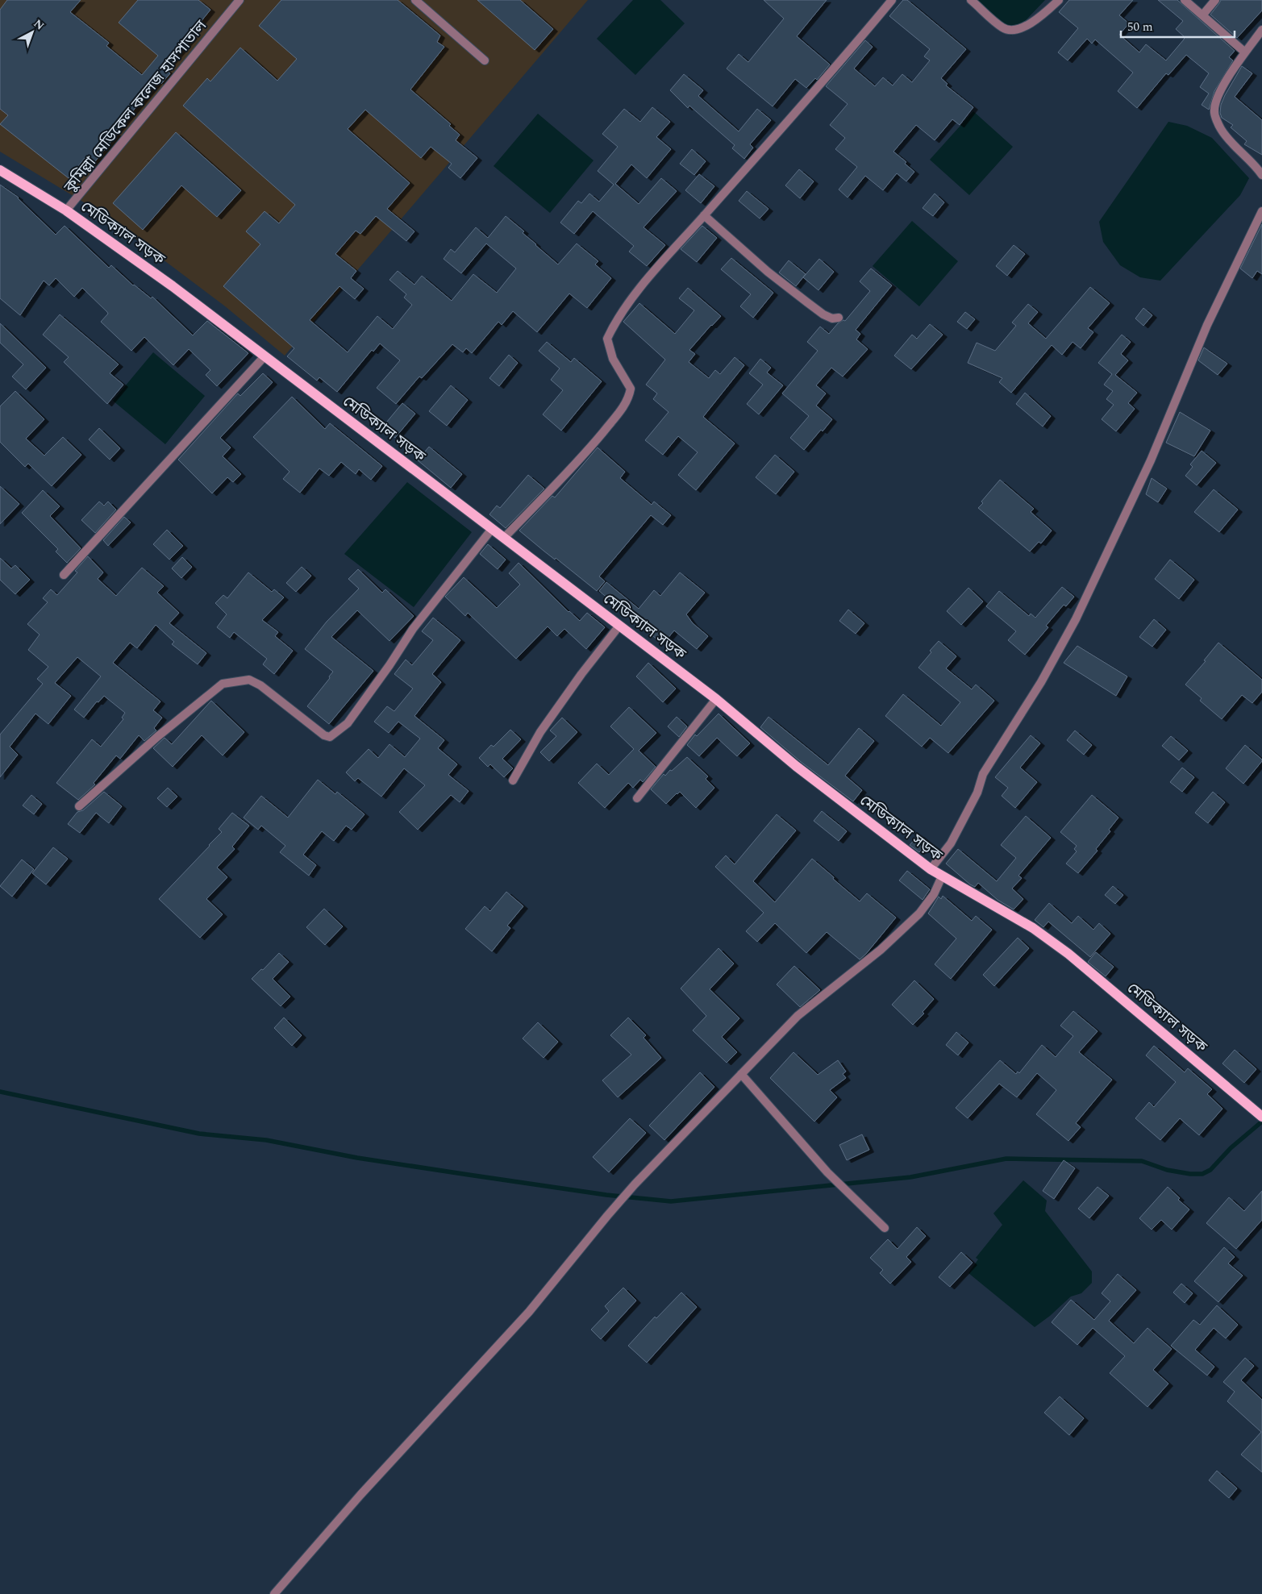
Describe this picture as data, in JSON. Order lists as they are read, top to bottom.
{
  "streets": {
    "main road": ["মেডিক্যাল সড়ক"],
    "street": ["কুমিল্লা মেডিকেল কলেজ হাসপাতাল"]
  },
  "crossings": [
    ["কুমিল্লা মেডিকেল কলেজ হাসপাতাল", "মেডিক্যাল সড়ক"]
  ],
  "scale_bar": "50 m",
  "north": "top right"
}
